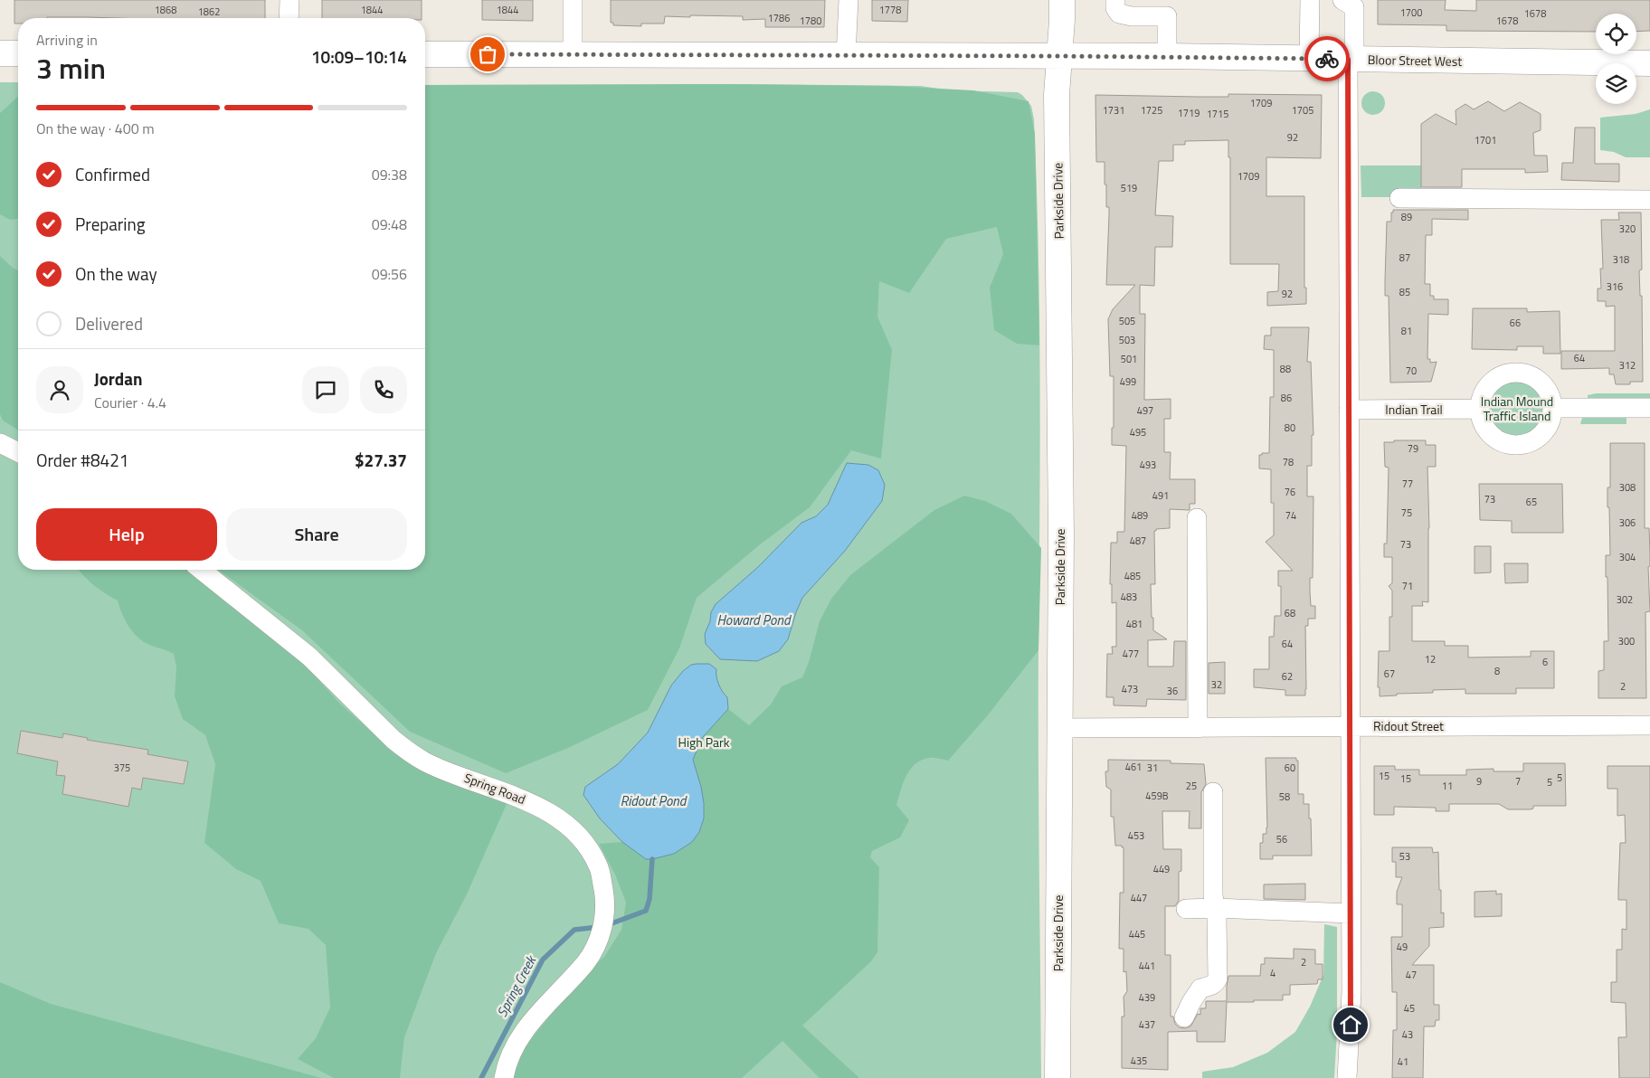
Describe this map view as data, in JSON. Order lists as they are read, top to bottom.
{
  "streets": {
    "main road": ["Bloor Street West", "Parkside Drive"],
    "street": ["Indian Trail", "Ridout Street", "Spring Road"]
  },
  "crossings": [
    ["Bloor Street West", "Parkside Drive"],
    ["Parkside Drive", "Ridout Street"]
  ],
  "water": ["Howard Pond", "Ridout Pond", "Spring Creek"],
  "parks": ["Indian Mound Traffic Island", "High Park"],
  "house_numbers": [
    "1868",
    "1844",
    "1844",
    "1778",
    "1862",
    "1700",
    "1678",
    "1786",
    "1780",
    "1678",
    "1709",
    "1731",
    "1725",
    "1705",
    "1719",
    "1715",
    "92",
    "1701",
    "1709",
    "519",
    "89",
    "320",
    "87",
    "318",
    "316",
    "85",
    "92",
    "505",
    "66",
    "81",
    "503",
    "64",
    "501",
    "312",
    "88",
    "70",
    "499",
    "86",
    "497",
    "80",
    "495",
    "79",
    "78",
    "493",
    "77",
    "308",
    "76",
    "491",
    "73",
    "65",
    "75",
    "489",
    "74",
    "306",
    "487",
    "73",
    "304",
    "485",
    "71",
    "483",
    "302",
    "68",
    "481",
    "300",
    "64",
    "477",
    "12",
    "6",
    "8",
    "67",
    "62",
    "32",
    "2",
    "473",
    "36",
    "461",
    "375",
    "31",
    "60",
    "15",
    "5",
    "15",
    "9",
    "7",
    "5",
    "25",
    "11",
    "459B",
    "58",
    "453",
    "56",
    "53",
    "449",
    "447",
    "445",
    "49",
    "2",
    "441",
    "4",
    "47",
    "439",
    "45",
    "437",
    "43",
    "435",
    "41"
  ],
  "page": {
    "heading": ["3 min", "Arriving in", "10:09–10:14"],
    "panel": [
      "Jordan",
      "Courier · 4.4",
      "Order #8421",
      "$27.37"
    ],
    "bar": "On the way · 400 m",
    "list": [
      ["Confirmed", "09:38"],
      ["Preparing", "09:48"],
      ["On the way", "09:56"],
      "Delivered"
    ],
    "buttons": ["Help", "Share"]
  }
}
